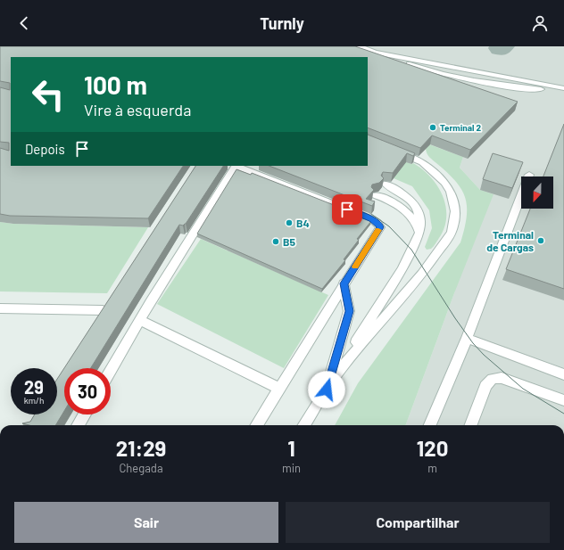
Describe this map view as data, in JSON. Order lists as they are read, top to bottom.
{
  "places": [
    "Terminal 2",
    "B4",
    "Terminal de Cargas",
    "B5"
  ],
  "north": "bottom",
  "page": {
    "header": "Turnly",
    "turn": ["100 m", "Vire à esquerda"],
    "then": "Depois",
    "speed": "29 km/h",
    "limit": "30",
    "eta": [
      "21:29",
      "Chegada",
      "1",
      "min",
      "120",
      "m"
    ],
    "buttons": ["Sair", "Compartilhar"]
  }
}
